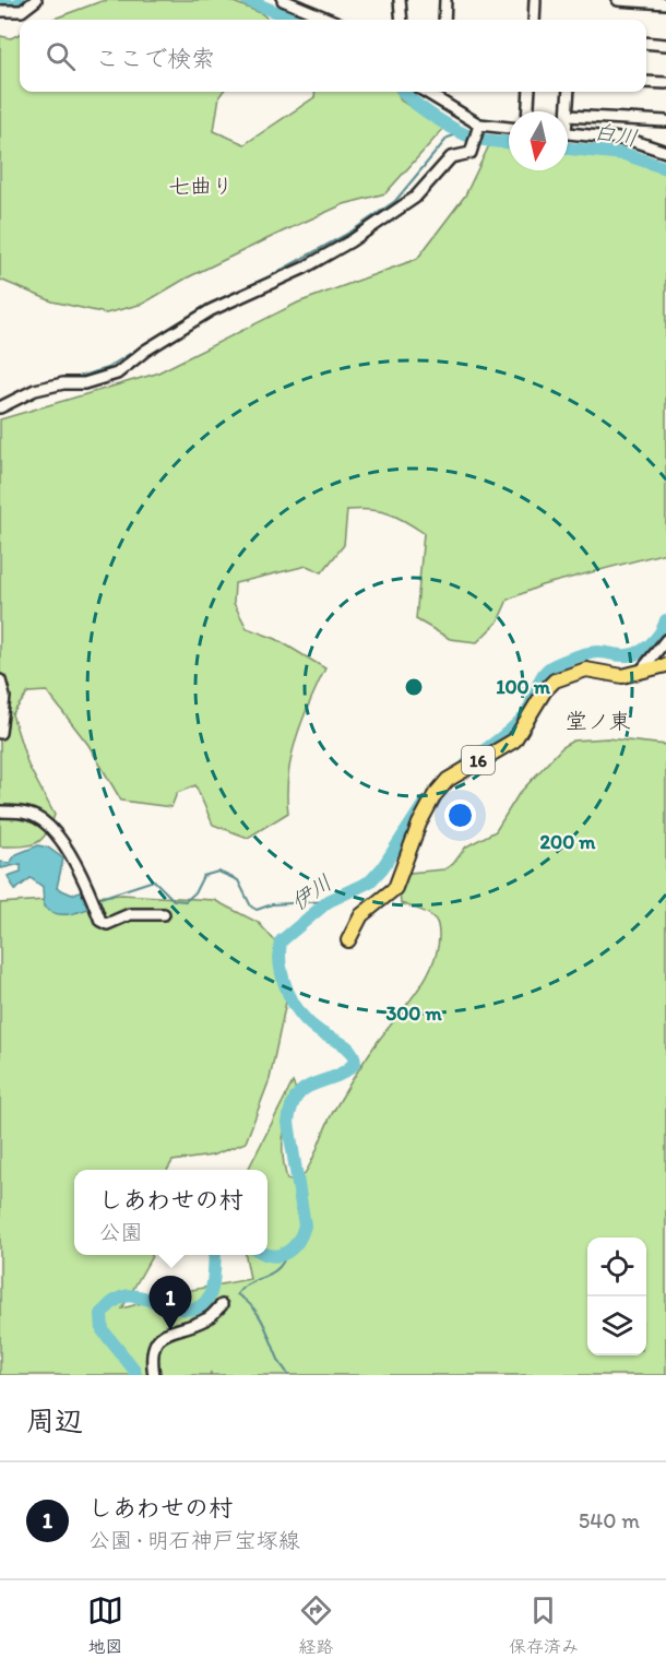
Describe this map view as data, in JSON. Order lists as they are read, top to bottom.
{
  "streets": {
    "main road": ["16"]
  },
  "districts": ["七曲り", "堂ノ東"],
  "water": ["白川", "伊川"],
  "north": "bottom",
  "page": {
    "search": "ここで検索",
    "popup": ["しあわせの村", "公園"],
    "pins": "1",
    "heading": "周辺",
    "list": [
      {
        "mark": "1",
        "name": "しあわせの村",
        "note": "公園 · 明石神戸宝塚線",
        "value": "540 m"
      }
    ],
    "nav": ["地図", "経路", "保存済み"]
  },
  "rings": ["100 m", "200 m", "300 m"]
}
